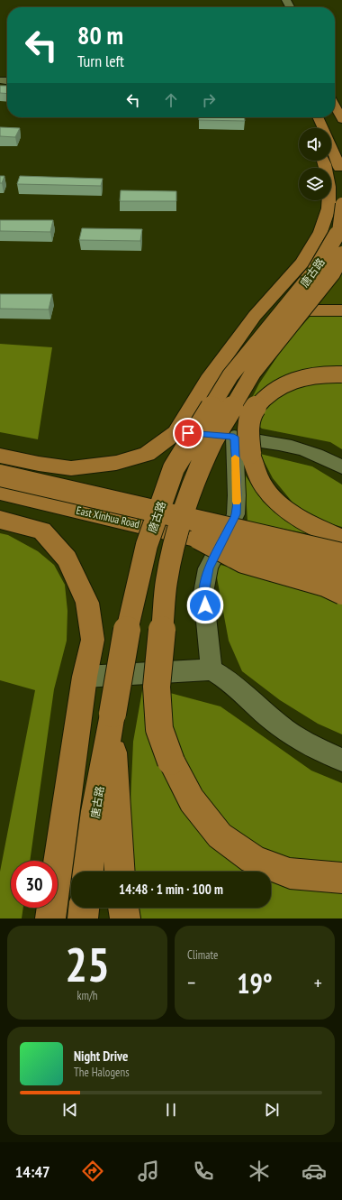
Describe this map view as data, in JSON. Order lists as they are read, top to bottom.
{
  "streets": {
    "main road": ["唐古路", "East Xinhua Road"]
  },
  "page": {
    "turn": ["80 m", "Turn left"],
    "limit": "30",
    "trip": "14:48 · 1 min · 100 m",
    "tile": [
      ["25", "km/h"],
      "Climate"
    ],
    "heat": ["−", "19°", "+"],
    "song": ["Night Drive", "The Halogens"],
    "tabs": "14:47"
  }
}
